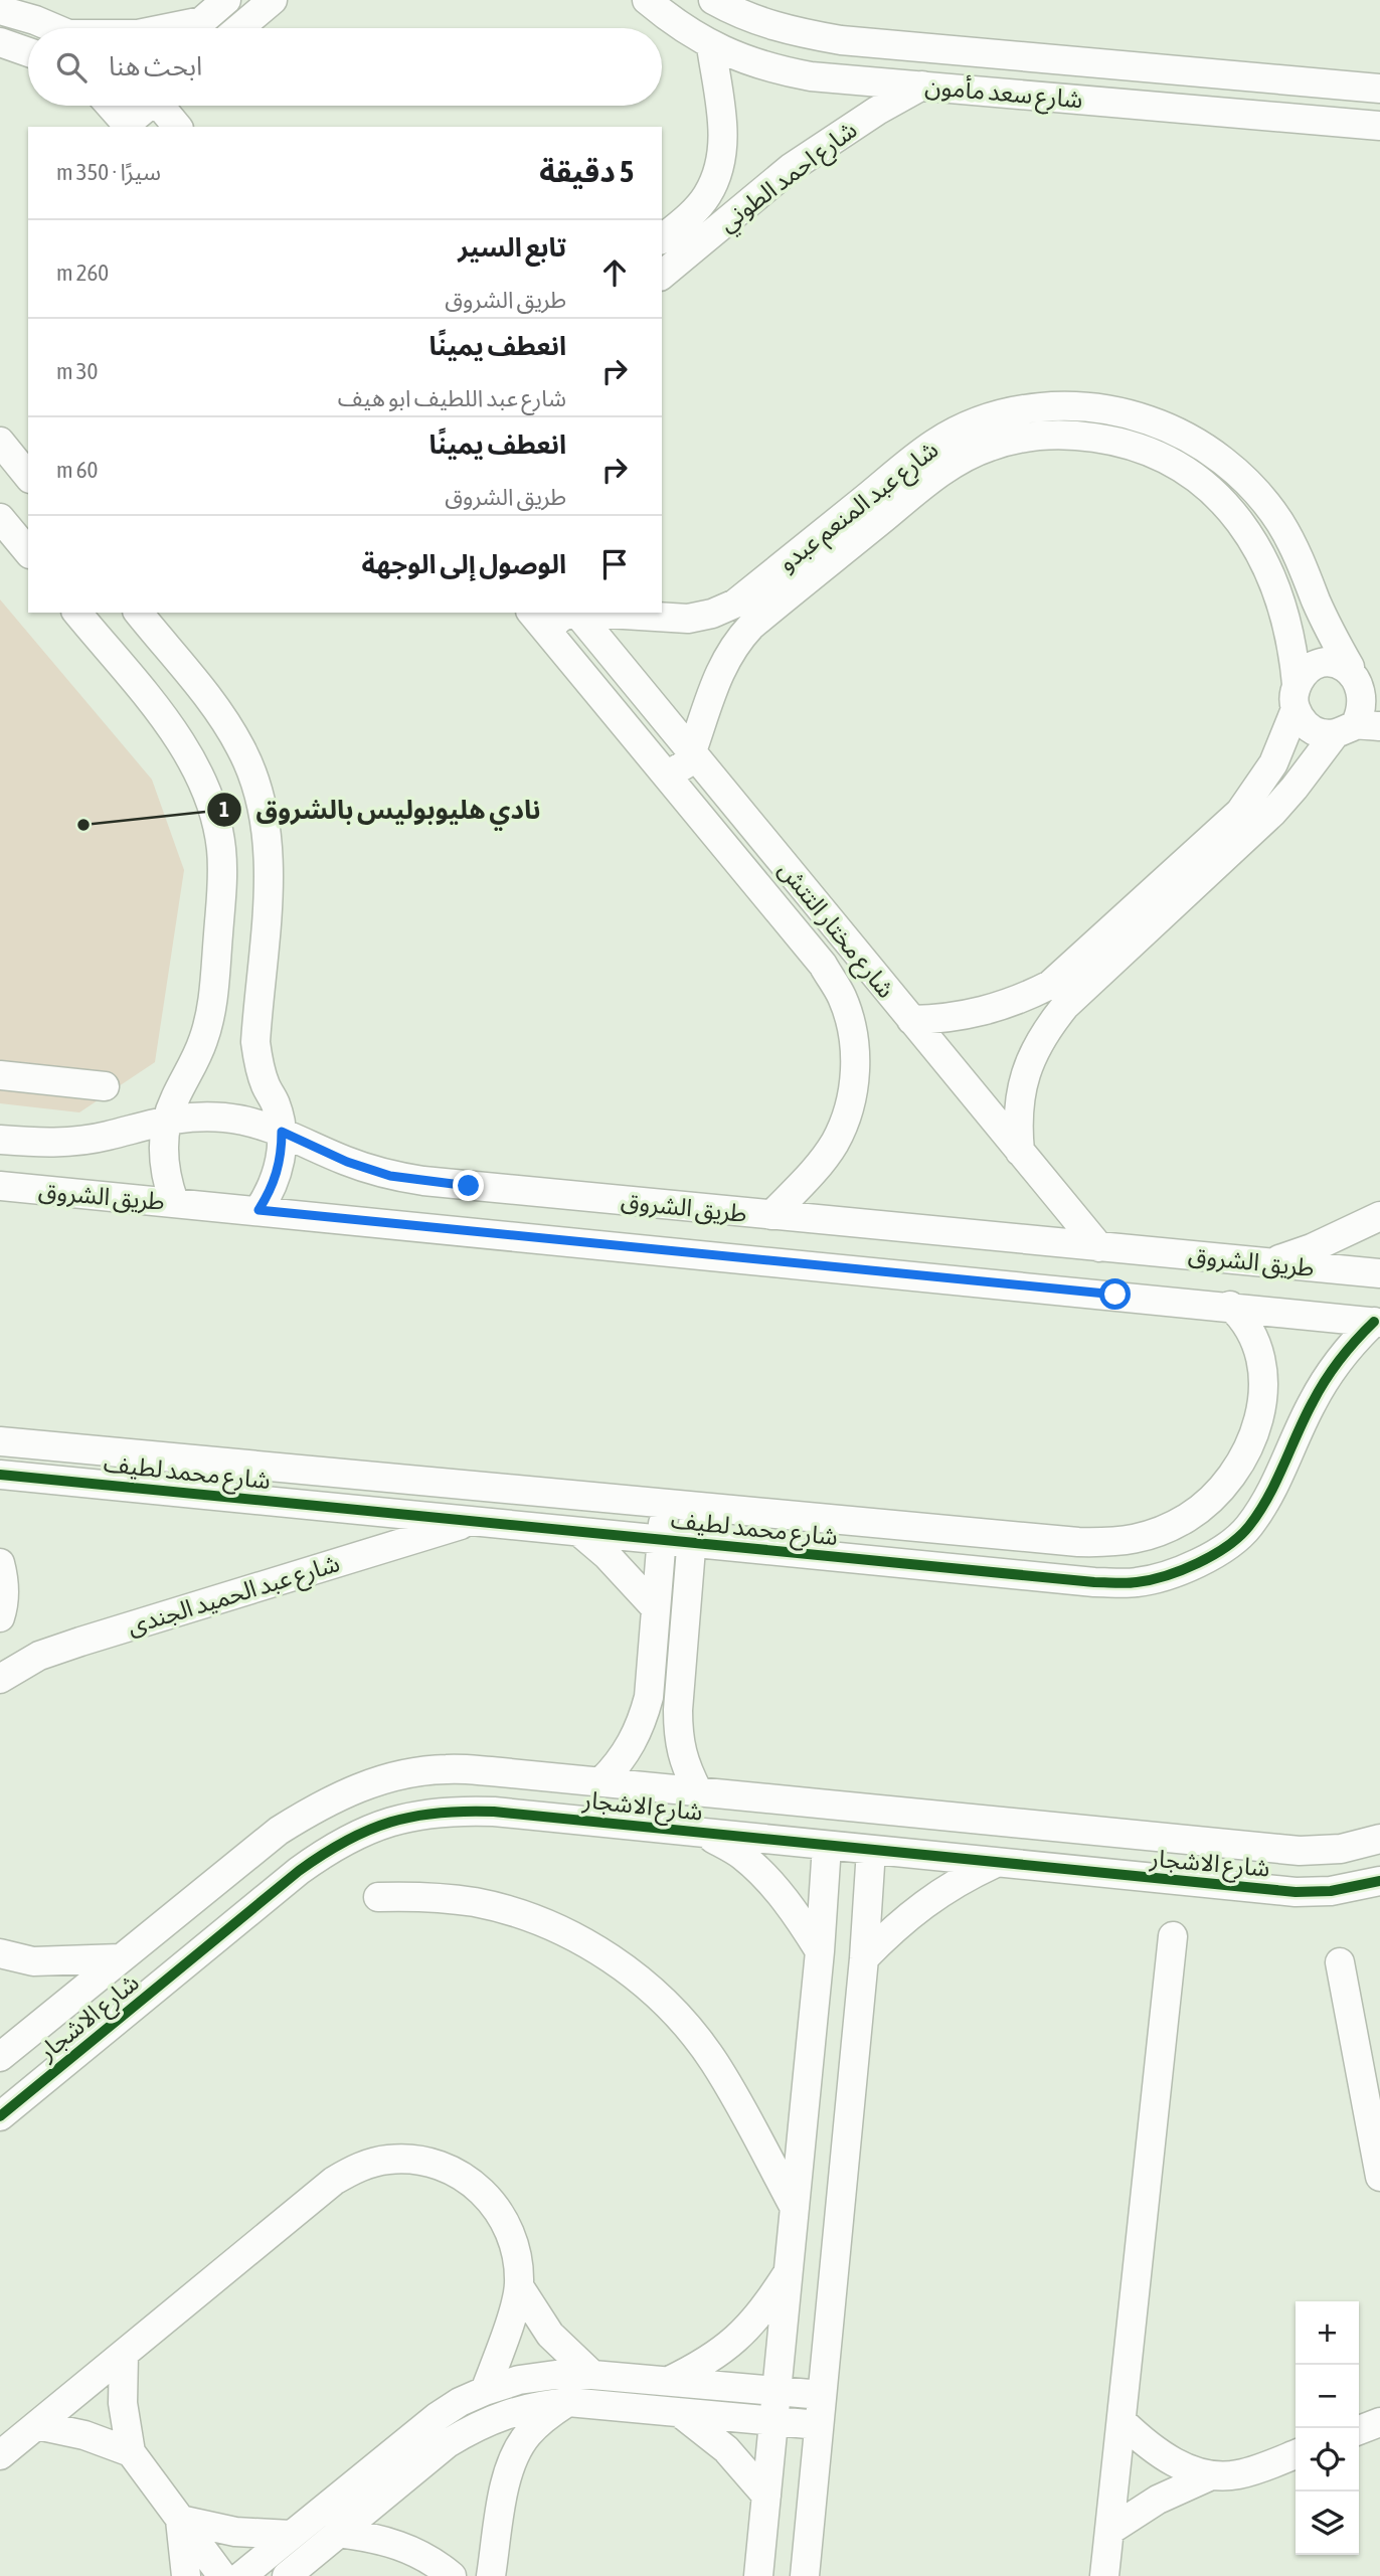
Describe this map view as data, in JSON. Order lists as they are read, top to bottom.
{
  "streets": {
    "street": [
      "شارع سعد مأمون",
      "شارع احمد الطوني",
      "شارع عبد المنعم عبدو",
      "شارع مختار التتش",
      "طريق الشروق",
      "شارع محمد لطيف",
      "شارع عبد الحميد الجندى",
      "شارع الاشجار"
    ]
  },
  "crossings": [
    ["شارع سعد مأمون", "شارع احمد الطوني"],
    ["شارع عبد المنعم عبدو", "شارع مختار التتش"],
    ["شارع مختار التتش", "طريق الشروق"],
    ["طريق الشروق", "شارع محمد لطيف"],
    ["شارع محمد لطيف", "شارع عبد الحميد الجندى"]
  ],
  "places": ["نادي هليوبوليس بالشروق"],
  "page": {
    "search": "ابحث هنا",
    "heading": ["5 دقيقة", "سيرًا · 350 m"],
    "list": [
      ["تابع السير", "طريق الشروق", "260 m"],
      ["انعطف يمينًا", "شارع عبد اللطيف ابو هيف", "30 m"],
      ["انعطف يمينًا", "طريق الشروق", "60 m"],
      "الوصول إلى الوجهة"
    ],
    "map_buttons": ["+", "−"]
  }
}
